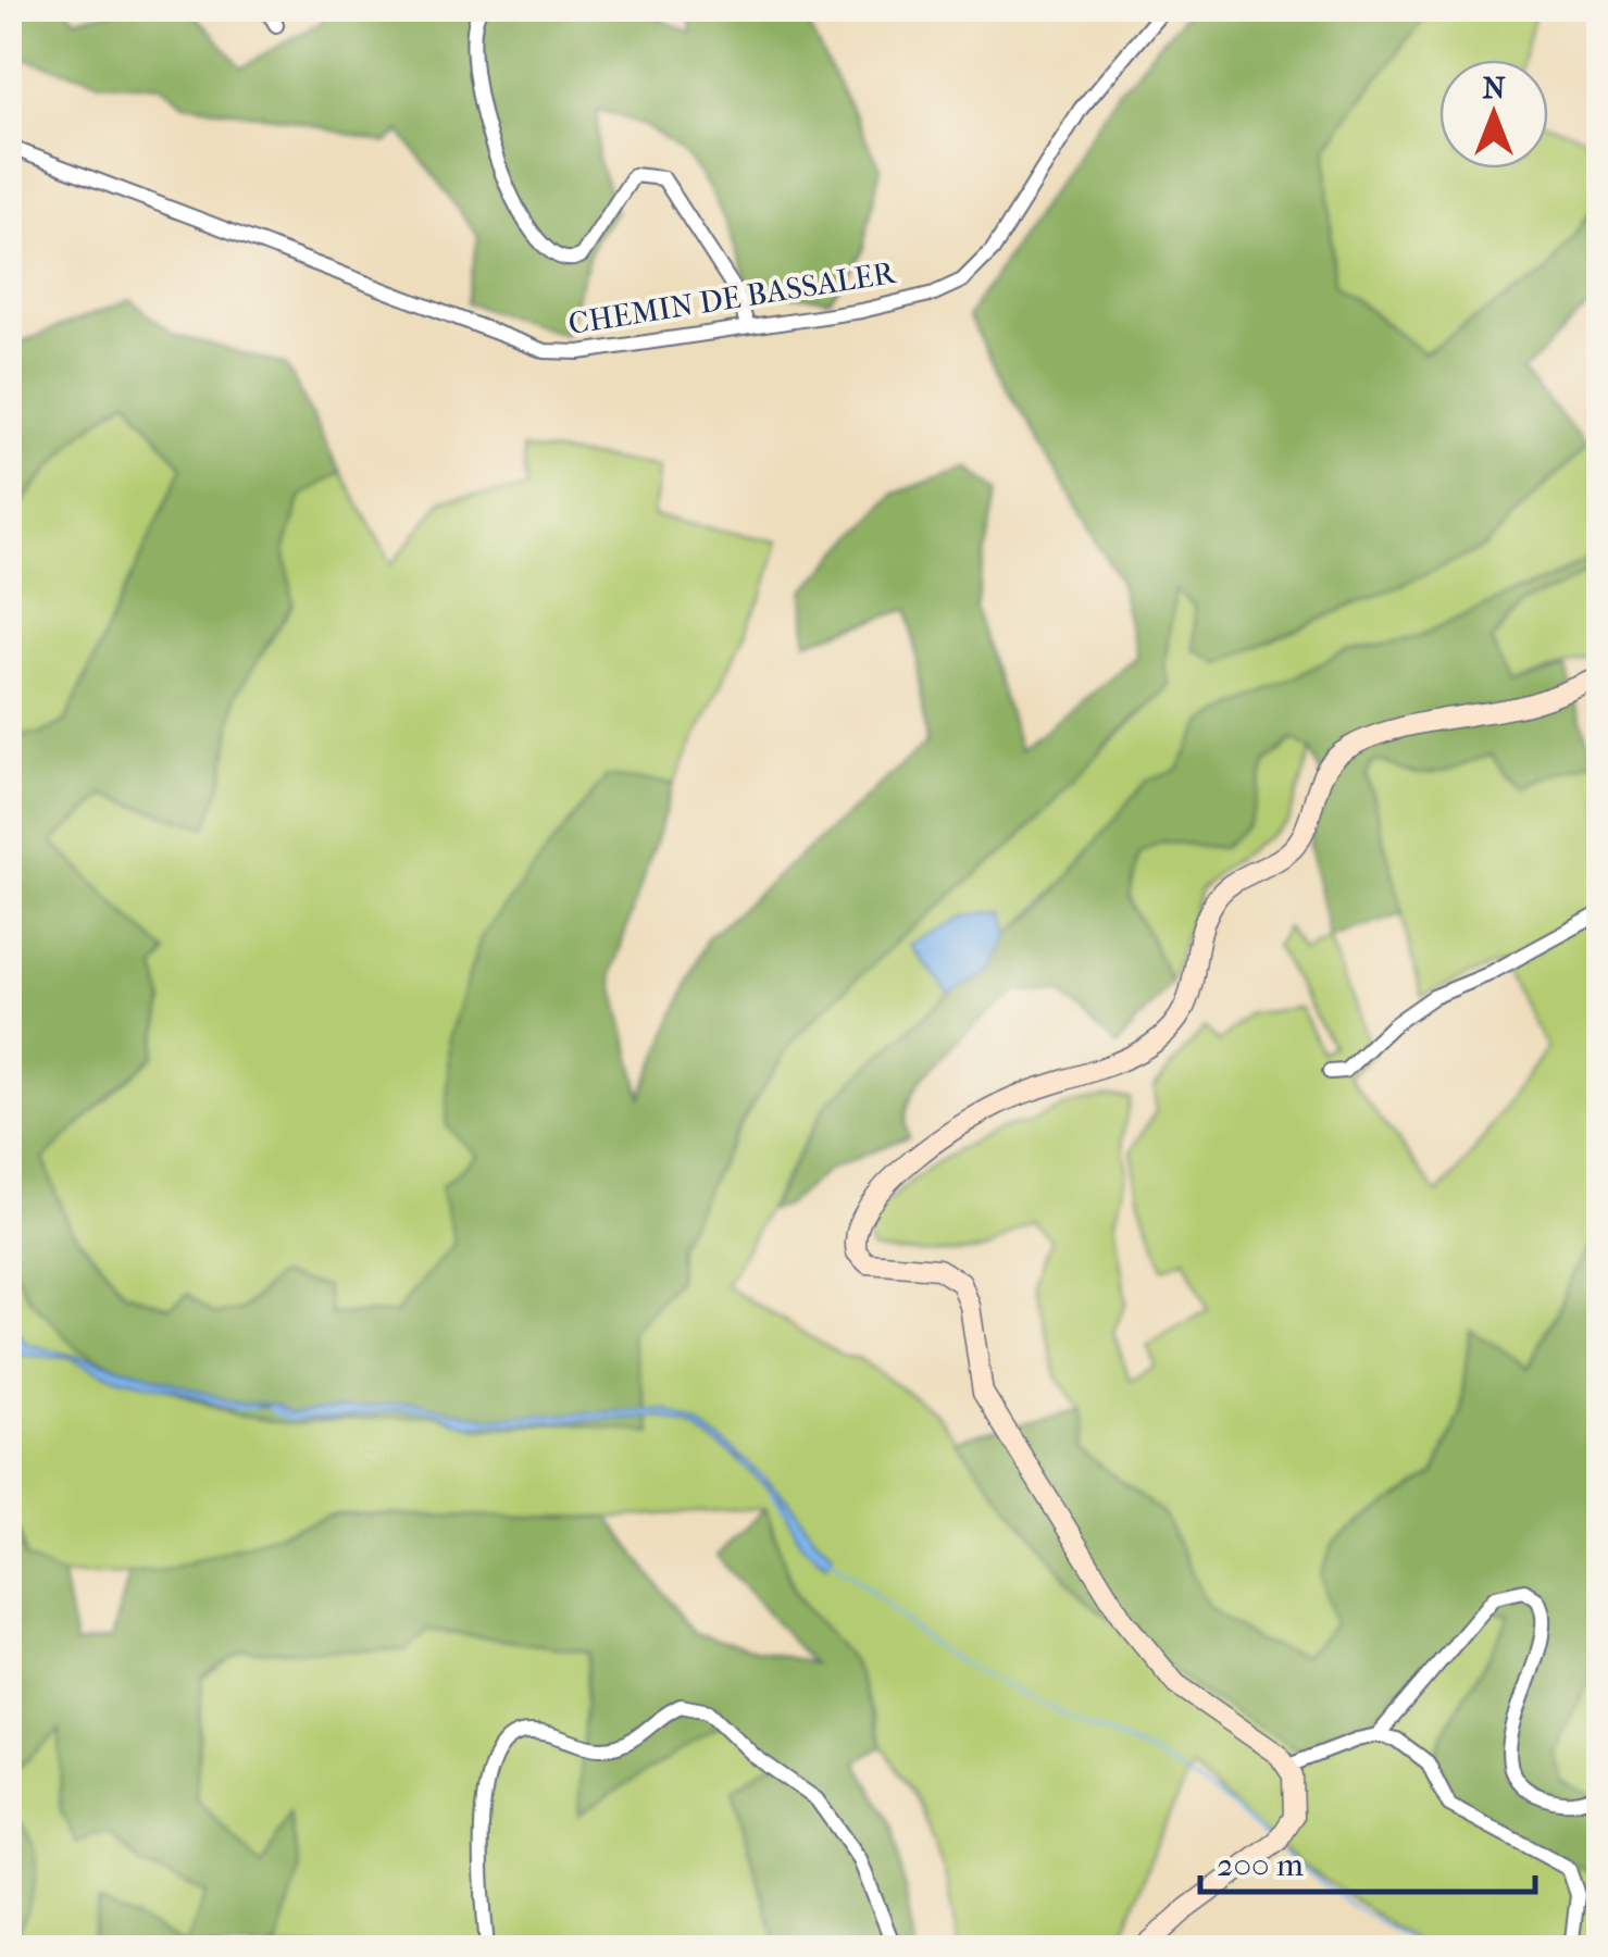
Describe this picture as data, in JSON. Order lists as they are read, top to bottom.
{
  "streets": {
    "street": ["CHEMIN DE BASSALER"]
  },
  "scale_bar": "200 m",
  "north": "top"
}
